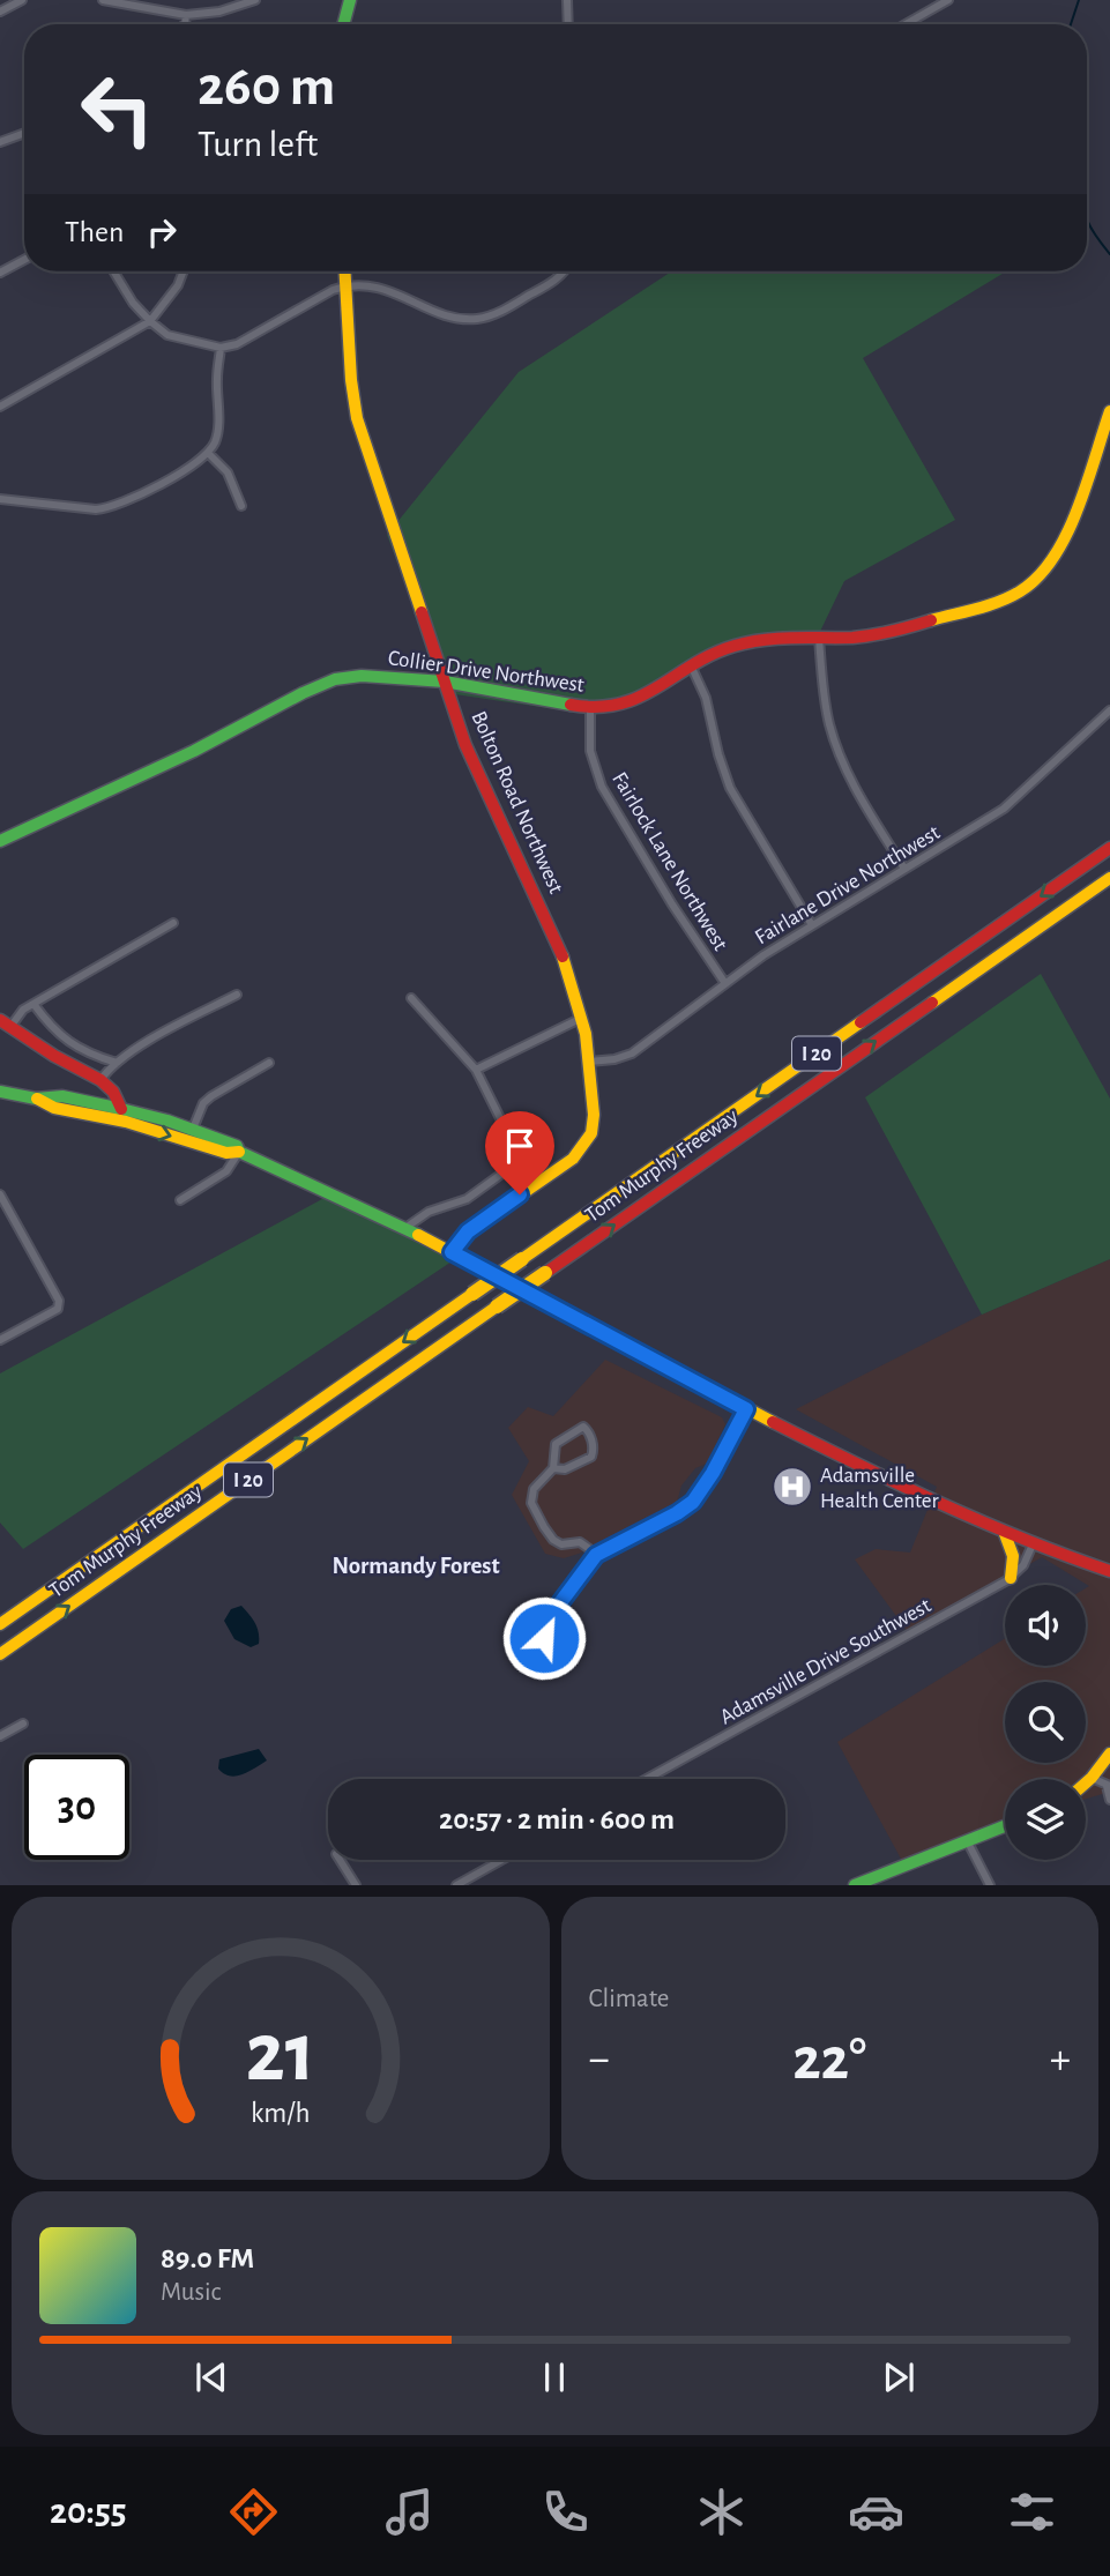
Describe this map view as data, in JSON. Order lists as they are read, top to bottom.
{
  "streets": {
    "main road": [
      "Collier Drive Northwest",
      "Bolton Road Northwest",
      "I 20",
      "Tom Murphy Freeway"
    ],
    "street": ["Fairlock Lane Northwest", "Fairlane Drive Northwest", "Adamsville Drive Southwest"]
  },
  "crossings": [
    ["Collier Drive Northwest", "Bolton Road Northwest"],
    ["Collier Drive Northwest", "Fairlock Lane Northwest"],
    ["Bolton Road Northwest", "Fairlane Drive Northwest"],
    ["Fairlock Lane Northwest", "Fairlane Drive Northwest"]
  ],
  "districts": ["Normandy Forest"],
  "places": {
    "hospital": ["Adamsville Health Center"]
  },
  "page": {
    "turn": ["260 m", "Turn left"],
    "then": "Then",
    "limit": "30",
    "trip": "20:57 · 2 min · 600 m",
    "tile": "Climate",
    "heat": ["−", "22°", "+"],
    "song": ["89.0 FM", "Music"],
    "tabs": "20:55",
    "gauge": ["21", "km/h"]
  }
}
